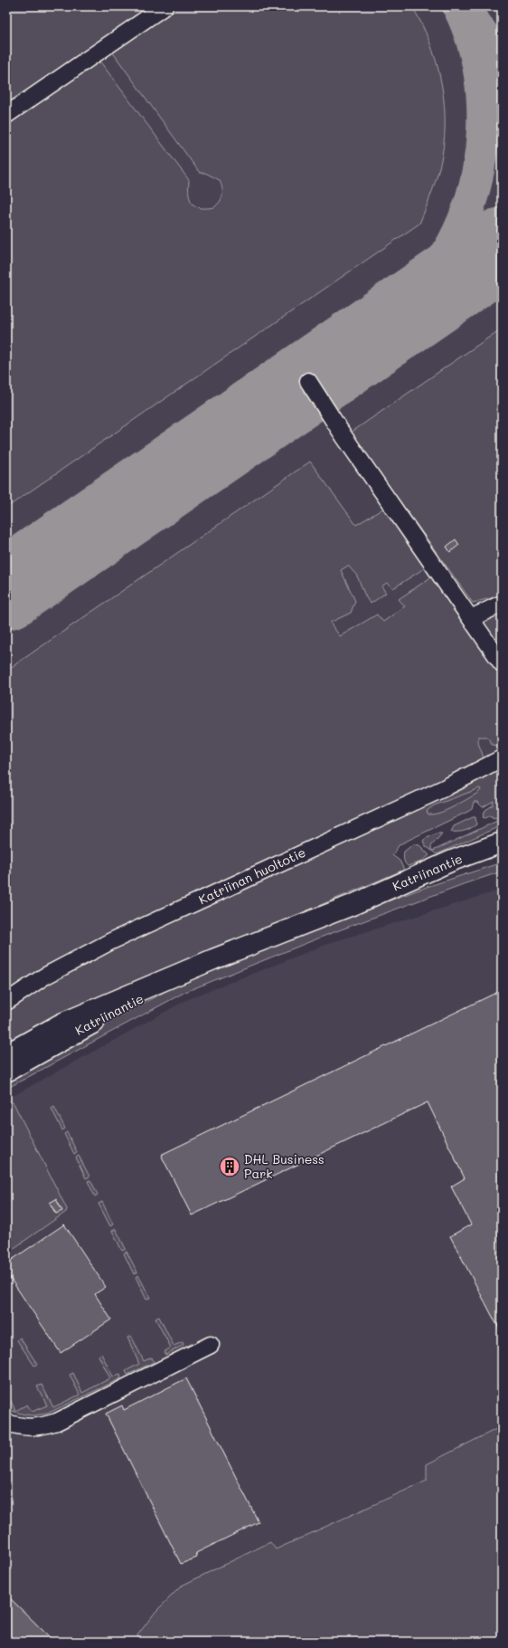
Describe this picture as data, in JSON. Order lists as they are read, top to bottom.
{
  "streets": {
    "main road": ["Katriinantie"],
    "lane": ["Katriinan huoltotie"]
  },
  "places": {
    "building": ["DHL Business Park"]
  }
}
